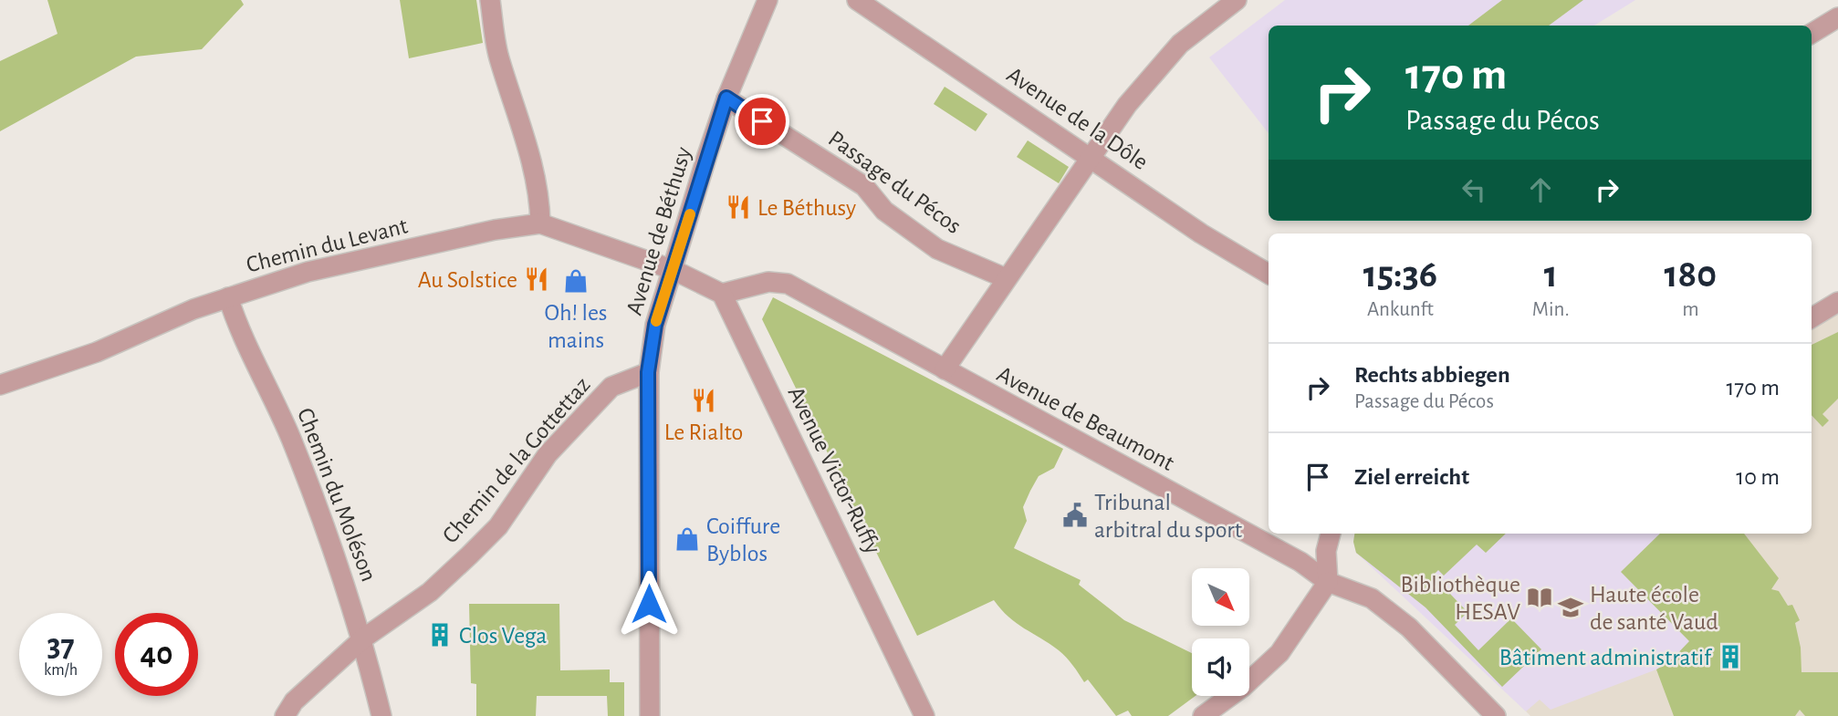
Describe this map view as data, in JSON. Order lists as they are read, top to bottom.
{
  "streets": {
    "street": [
      "Avenue de la Dôle",
      "Passage du Pécos",
      "Avenue de Béthusy",
      "Chemin du Levant",
      "Avenue de Beaumont",
      "Chemin de la Gottettaz",
      "Avenue Victor-Ruffy",
      "Chemin du Moléson"
    ]
  },
  "crossings": [
    ["Passage du Pécos", "Avenue de Béthusy"],
    ["Avenue de Béthusy", "Chemin du Levant"],
    ["Avenue de Béthusy", "Chemin de la Gottettaz"],
    ["Chemin du Levant", "Chemin du Moléson"],
    ["Avenue de Beaumont", "Avenue Victor-Ruffy"],
    ["Chemin de la Gottettaz", "Chemin du Moléson"]
  ],
  "places": {
    "restaurant": ["Le Béthusy", "Au Solstice", "Le Rialto"],
    "shop": ["Oh! les mains", "Coiffure Byblos"],
    "public building": ["Tribunal arbitral du sport"],
    "library": ["Bibliothèque HESAV"],
    "school or university": ["Haute école de santé Vaud"],
    "building": ["Clos Vega", "Bâtiment administratif"]
  },
  "north": "bottom right",
  "page": {
    "turn": ["170 m", "Passage du Pécos"],
    "eta": [
      "15:36",
      "Ankunft",
      "1",
      "Min.",
      "180",
      "m"
    ],
    "list": [
      {
        "name": "Rechts abbiegen",
        "note": "Passage du Pécos",
        "value": "170 m"
      },
      {
        "name": "Ziel erreicht",
        "value": "10 m"
      }
    ],
    "speed": "37 km/h",
    "limit": "40"
  }
}
